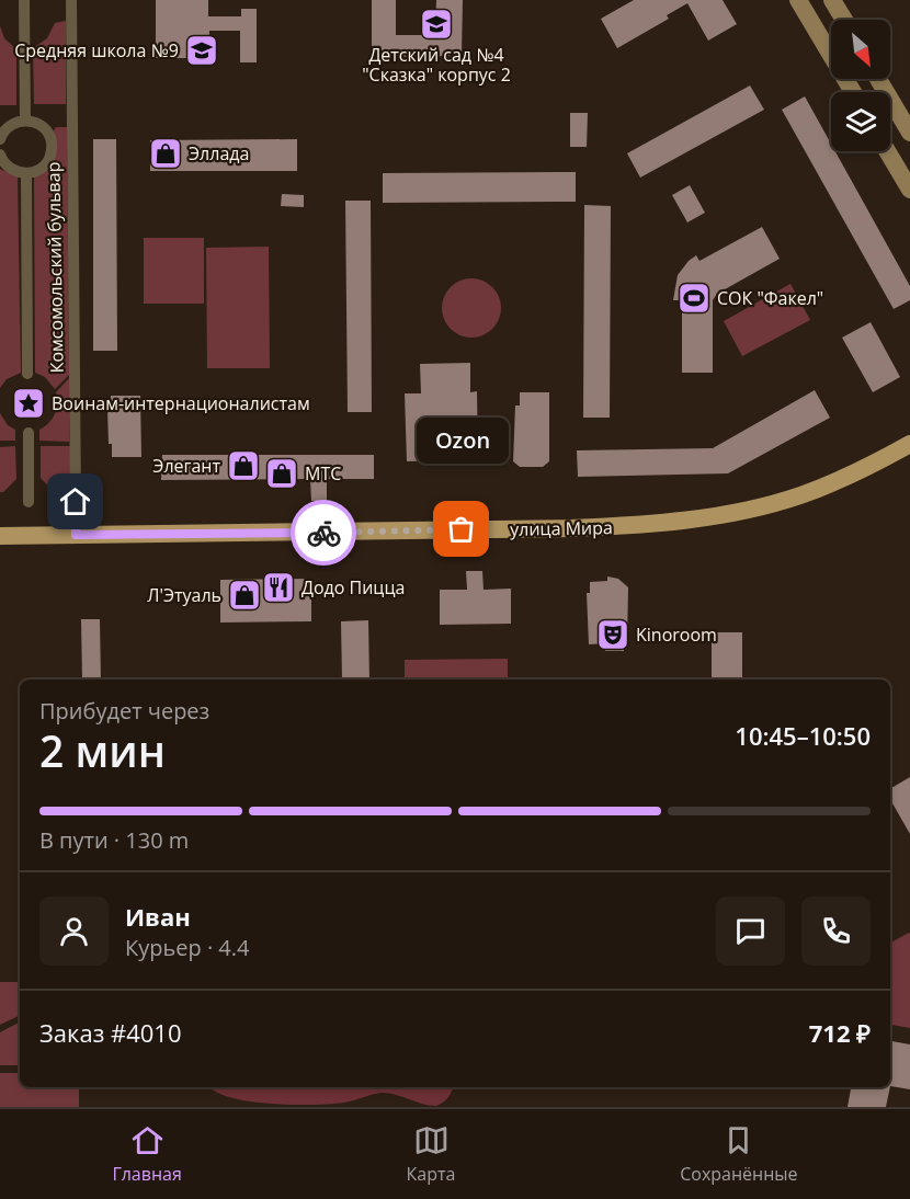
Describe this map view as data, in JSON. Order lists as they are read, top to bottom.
{
  "streets": {
    "main road": ["улица Мира"],
    "street": ["Комсомольский бульвар"]
  },
  "crossings": [
    ["Комсомольский бульвар", "улица Мира"]
  ],
  "places": {
    "school or university": ["Детский сад №4 \"Сказка\" корпус 2", "Средняя школа №9"],
    "shop": [
      "Эллада",
      "Элегант",
      "МТС",
      "Л'Этуаль"
    ],
    "sports": ["СОК \"Факел\""],
    "place": ["Воинам-интернационалистам"],
    "other": ["Ozon"],
    "restaurant": ["Додо Пицца"],
    "theatre": ["Kinoroom"]
  },
  "north": "bottom right",
  "page": {
    "bubble": "Ozon",
    "heading": ["2 мин", "Прибудет через", "10:45–10:50"],
    "panel": [
      "Иван",
      "Курьер · 4.4",
      "Заказ #4010",
      "712 ₽"
    ],
    "bar": "В пути · 130 m",
    "tabs": ["Главная", "Карта", "Сохранённые"]
  }
}
